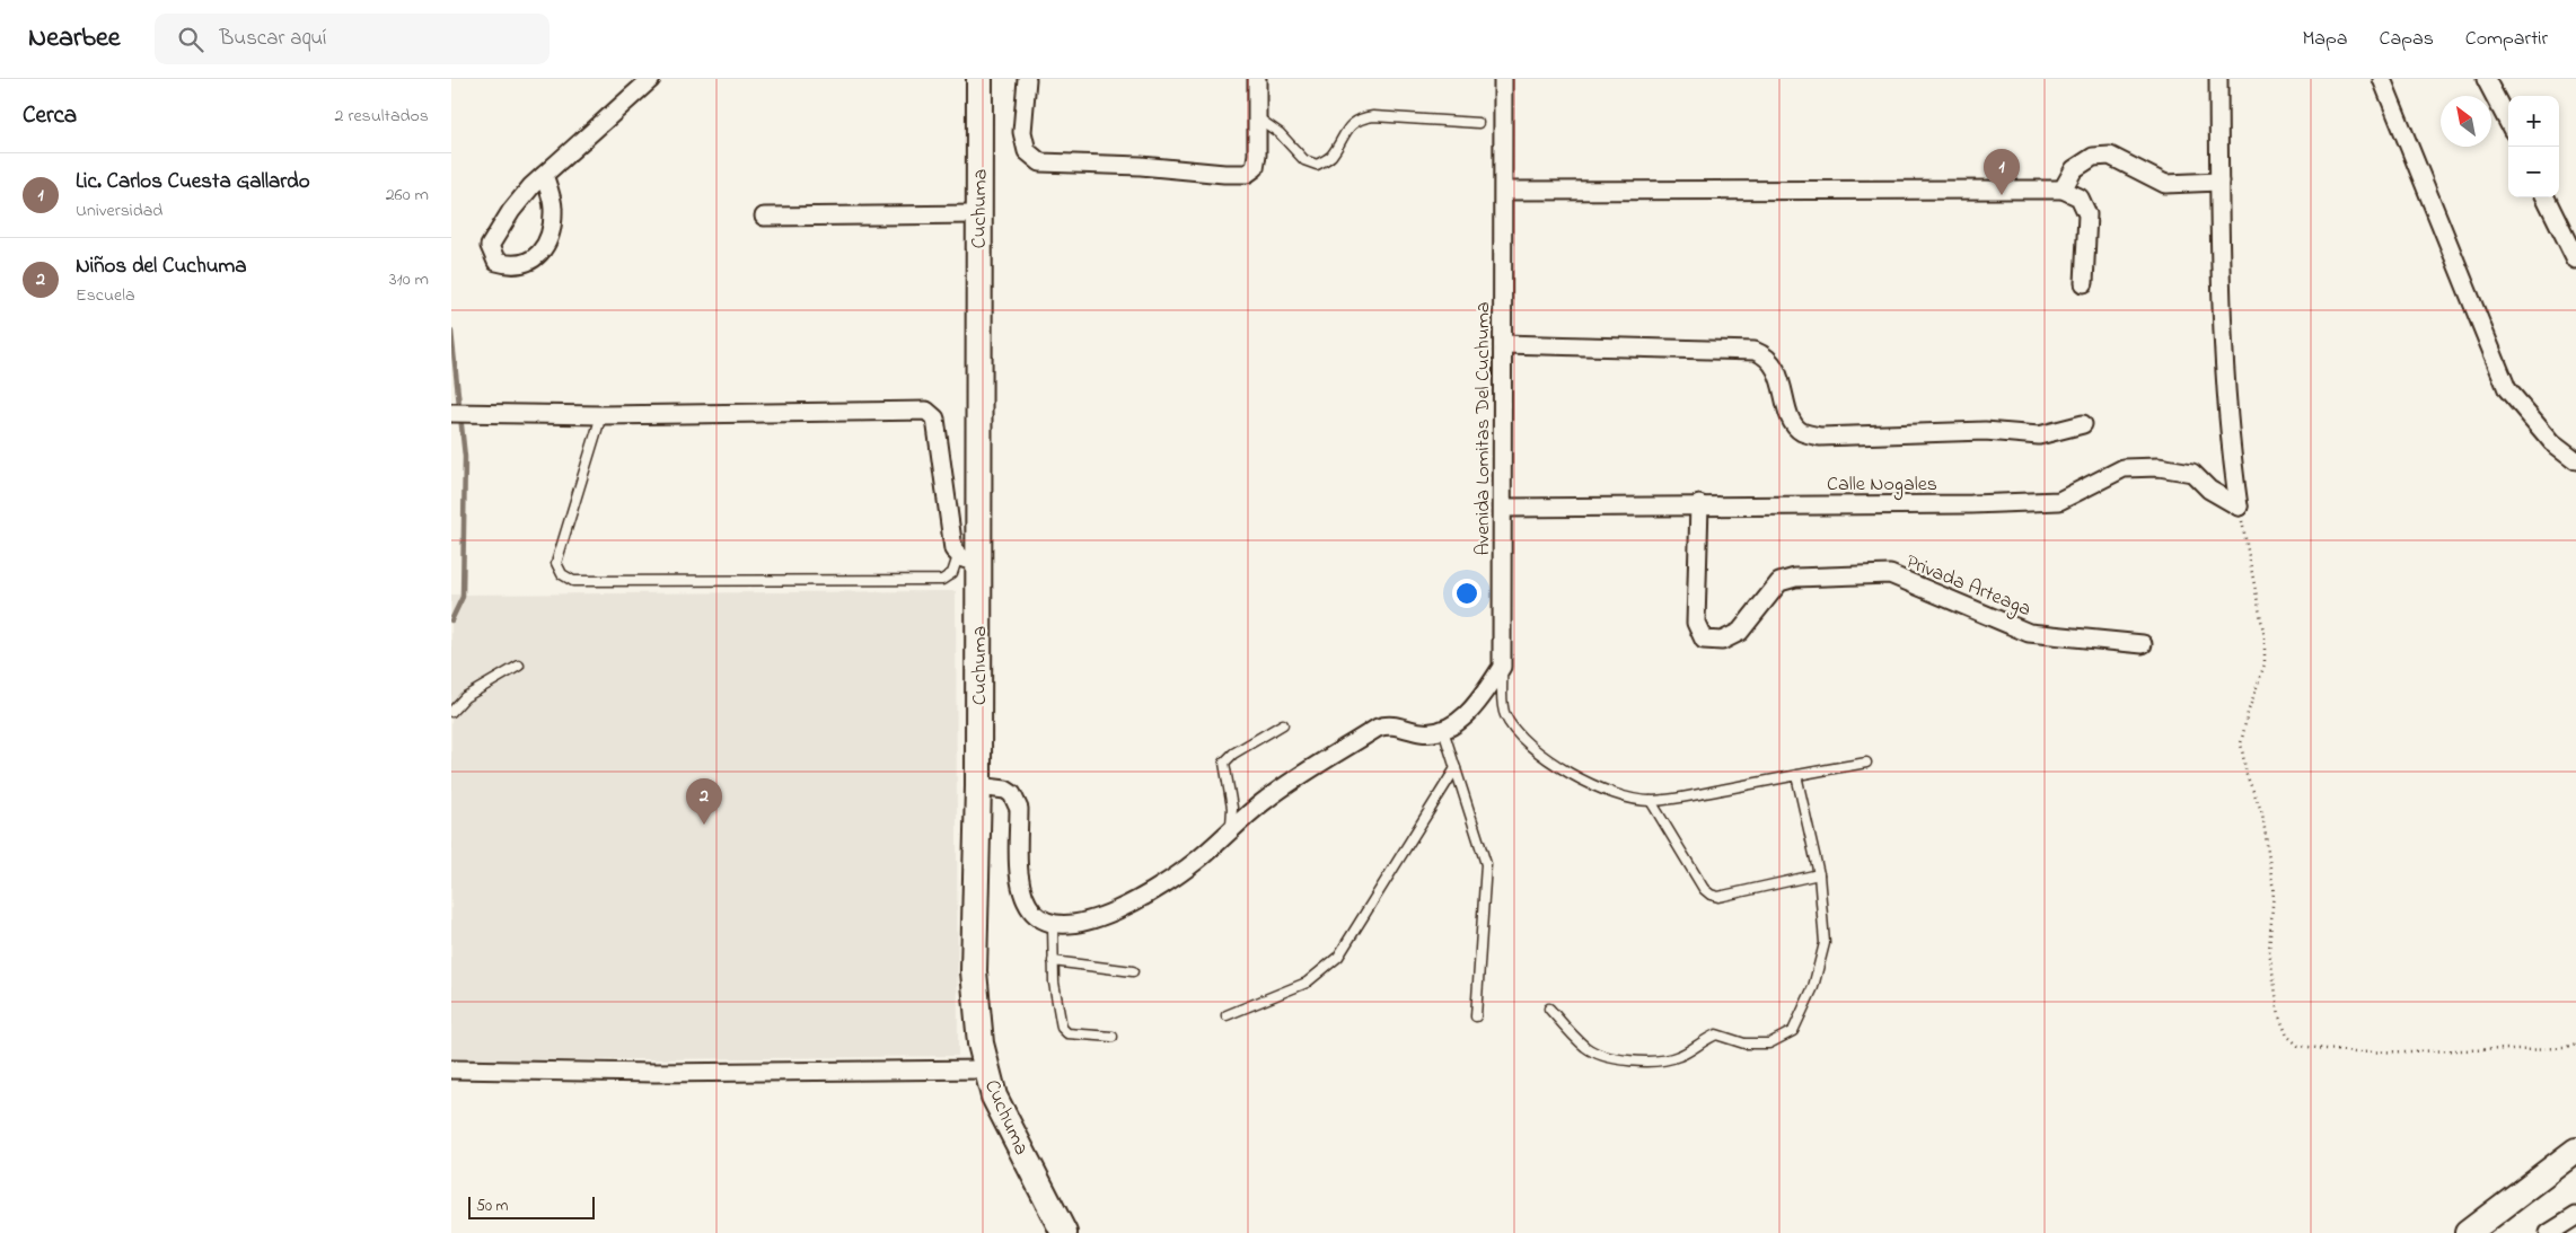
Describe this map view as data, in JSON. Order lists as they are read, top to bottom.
{
  "streets": {
    "street": [
      "Cuchuma",
      "Avenida Lomitas Del Cuchuma",
      "Calle Nogales",
      "Privada Arteaga"
    ]
  },
  "crossings": [
    ["Avenida Lomitas Del Cuchuma", "Calle Nogales"],
    ["Calle Nogales", "Privada Arteaga"]
  ],
  "scale_bar": "50 m",
  "north": "top left",
  "page": {
    "header": "Nearbee",
    "search": "Buscar aquí",
    "nav": ["Mapa", "Capas", "Compartir"],
    "heading": ["Cerca", "2 resultados"],
    "map_buttons": ["+", "−"],
    "pins": ["1", "2"],
    "list": [
      {
        "mark": "1",
        "name": "Lic. Carlos Cuesta Gallardo",
        "note": "Universidad",
        "value": "260 m"
      },
      {
        "mark": "2",
        "name": "Niños del Cuchuma",
        "note": "Escuela",
        "value": "310 m"
      }
    ],
    "scale": "50 m"
  }
}
